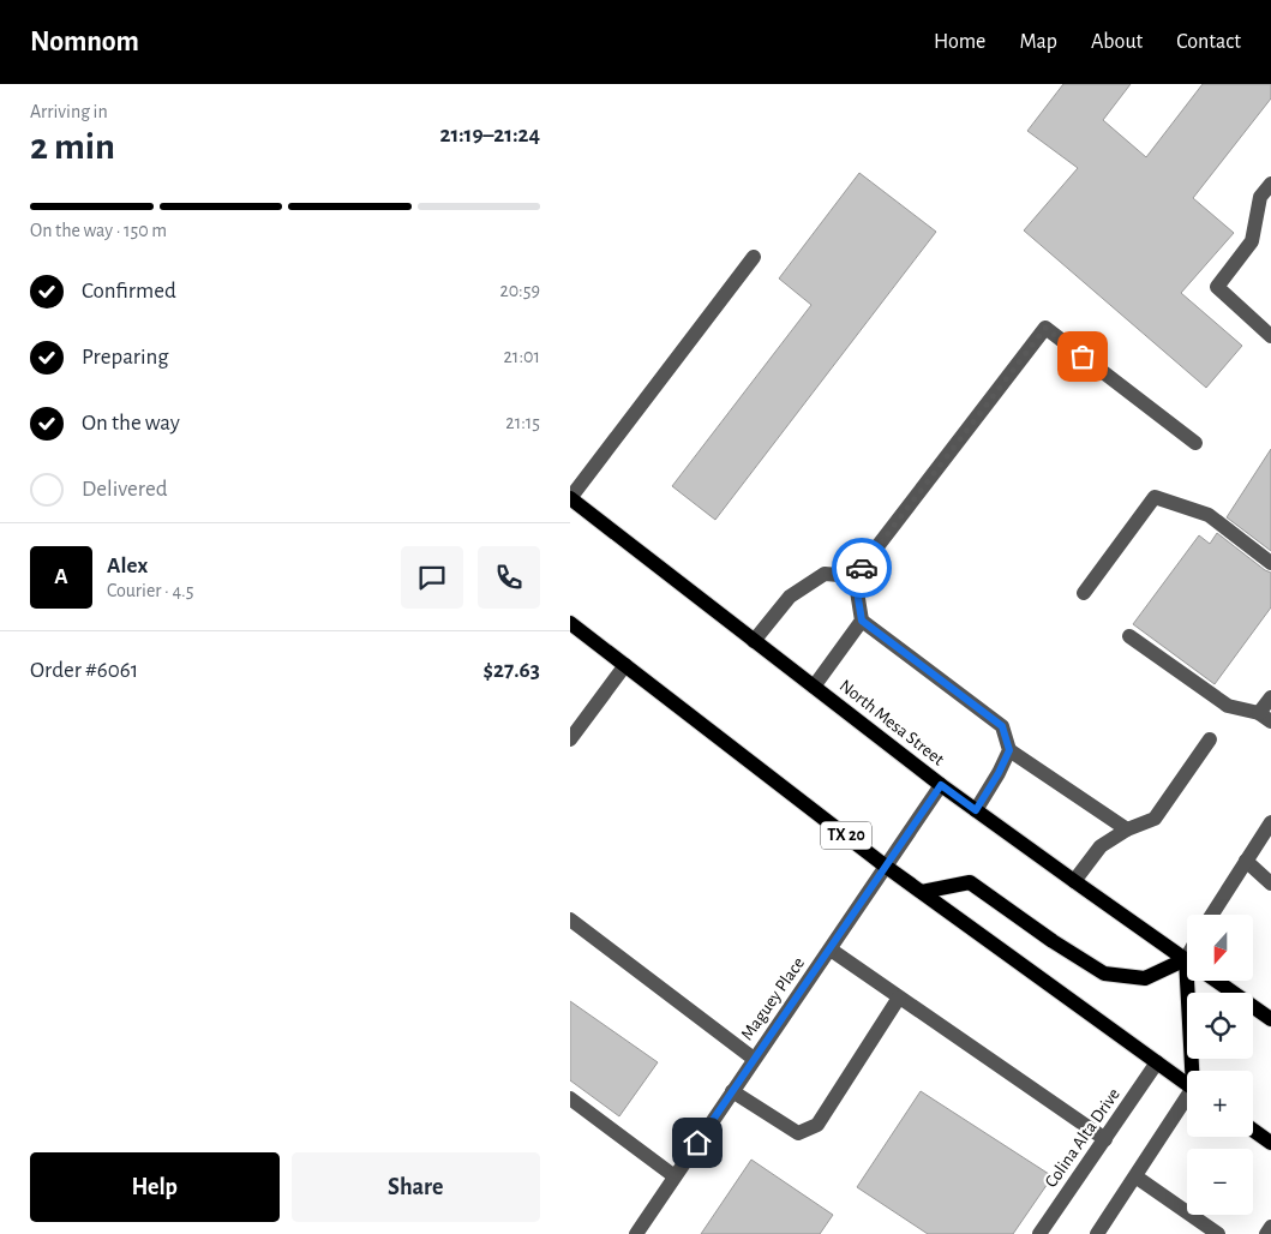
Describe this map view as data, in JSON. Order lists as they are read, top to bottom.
{
  "streets": {
    "main road": ["North Mesa Street", "TX 20"],
    "street": ["Maguey Place", "Colina Alta Drive"]
  },
  "crossings": [
    ["North Mesa Street", "Maguey Place"],
    ["TX 20", "Maguey Place"],
    ["TX 20", "Colina Alta Drive"]
  ],
  "north": "bottom",
  "page": {
    "header": "Nomnom",
    "nav": [
      "Home",
      "Map",
      "About",
      "Contact"
    ],
    "heading": ["2 min", "Arriving in", "21:19–21:24"],
    "panel": [
      "Alex",
      "Courier · 4.5",
      "Order #6061",
      "$27.63"
    ],
    "bar": "On the way · 150 m",
    "list": [
      ["Confirmed", "20:59"],
      ["Preparing", "21:01"],
      ["On the way", "21:15"],
      "Delivered"
    ],
    "round": "A",
    "map_buttons": ["+", "−"],
    "buttons": ["Help", "Share"]
  }
}
